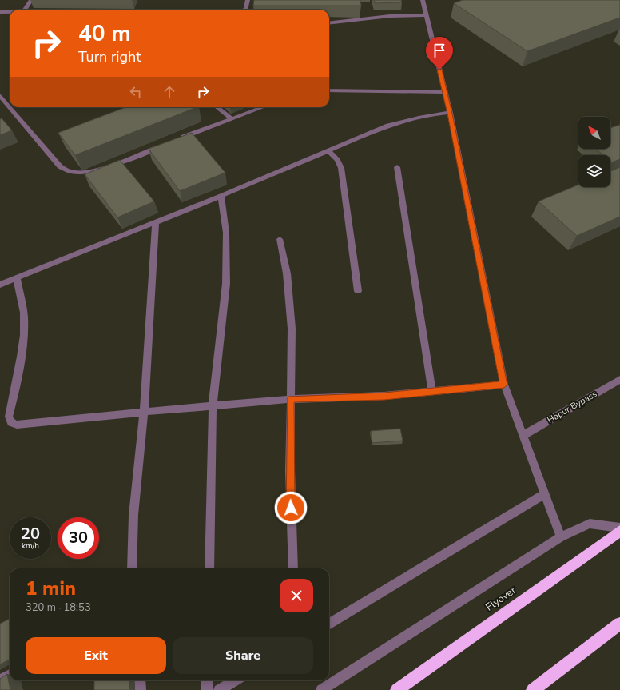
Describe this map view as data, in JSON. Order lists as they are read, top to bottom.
{
  "streets": {
    "highway": ["Flyover"],
    "street": ["Hapur Bypass"]
  },
  "north": "top left",
  "page": {
    "turn": ["40 m", "Turn right"],
    "speed": "20 km/h",
    "limit": "30",
    "heading": ["1 min", "320 m · 18:53"],
    "buttons": ["Exit", "Share"]
  }
}
